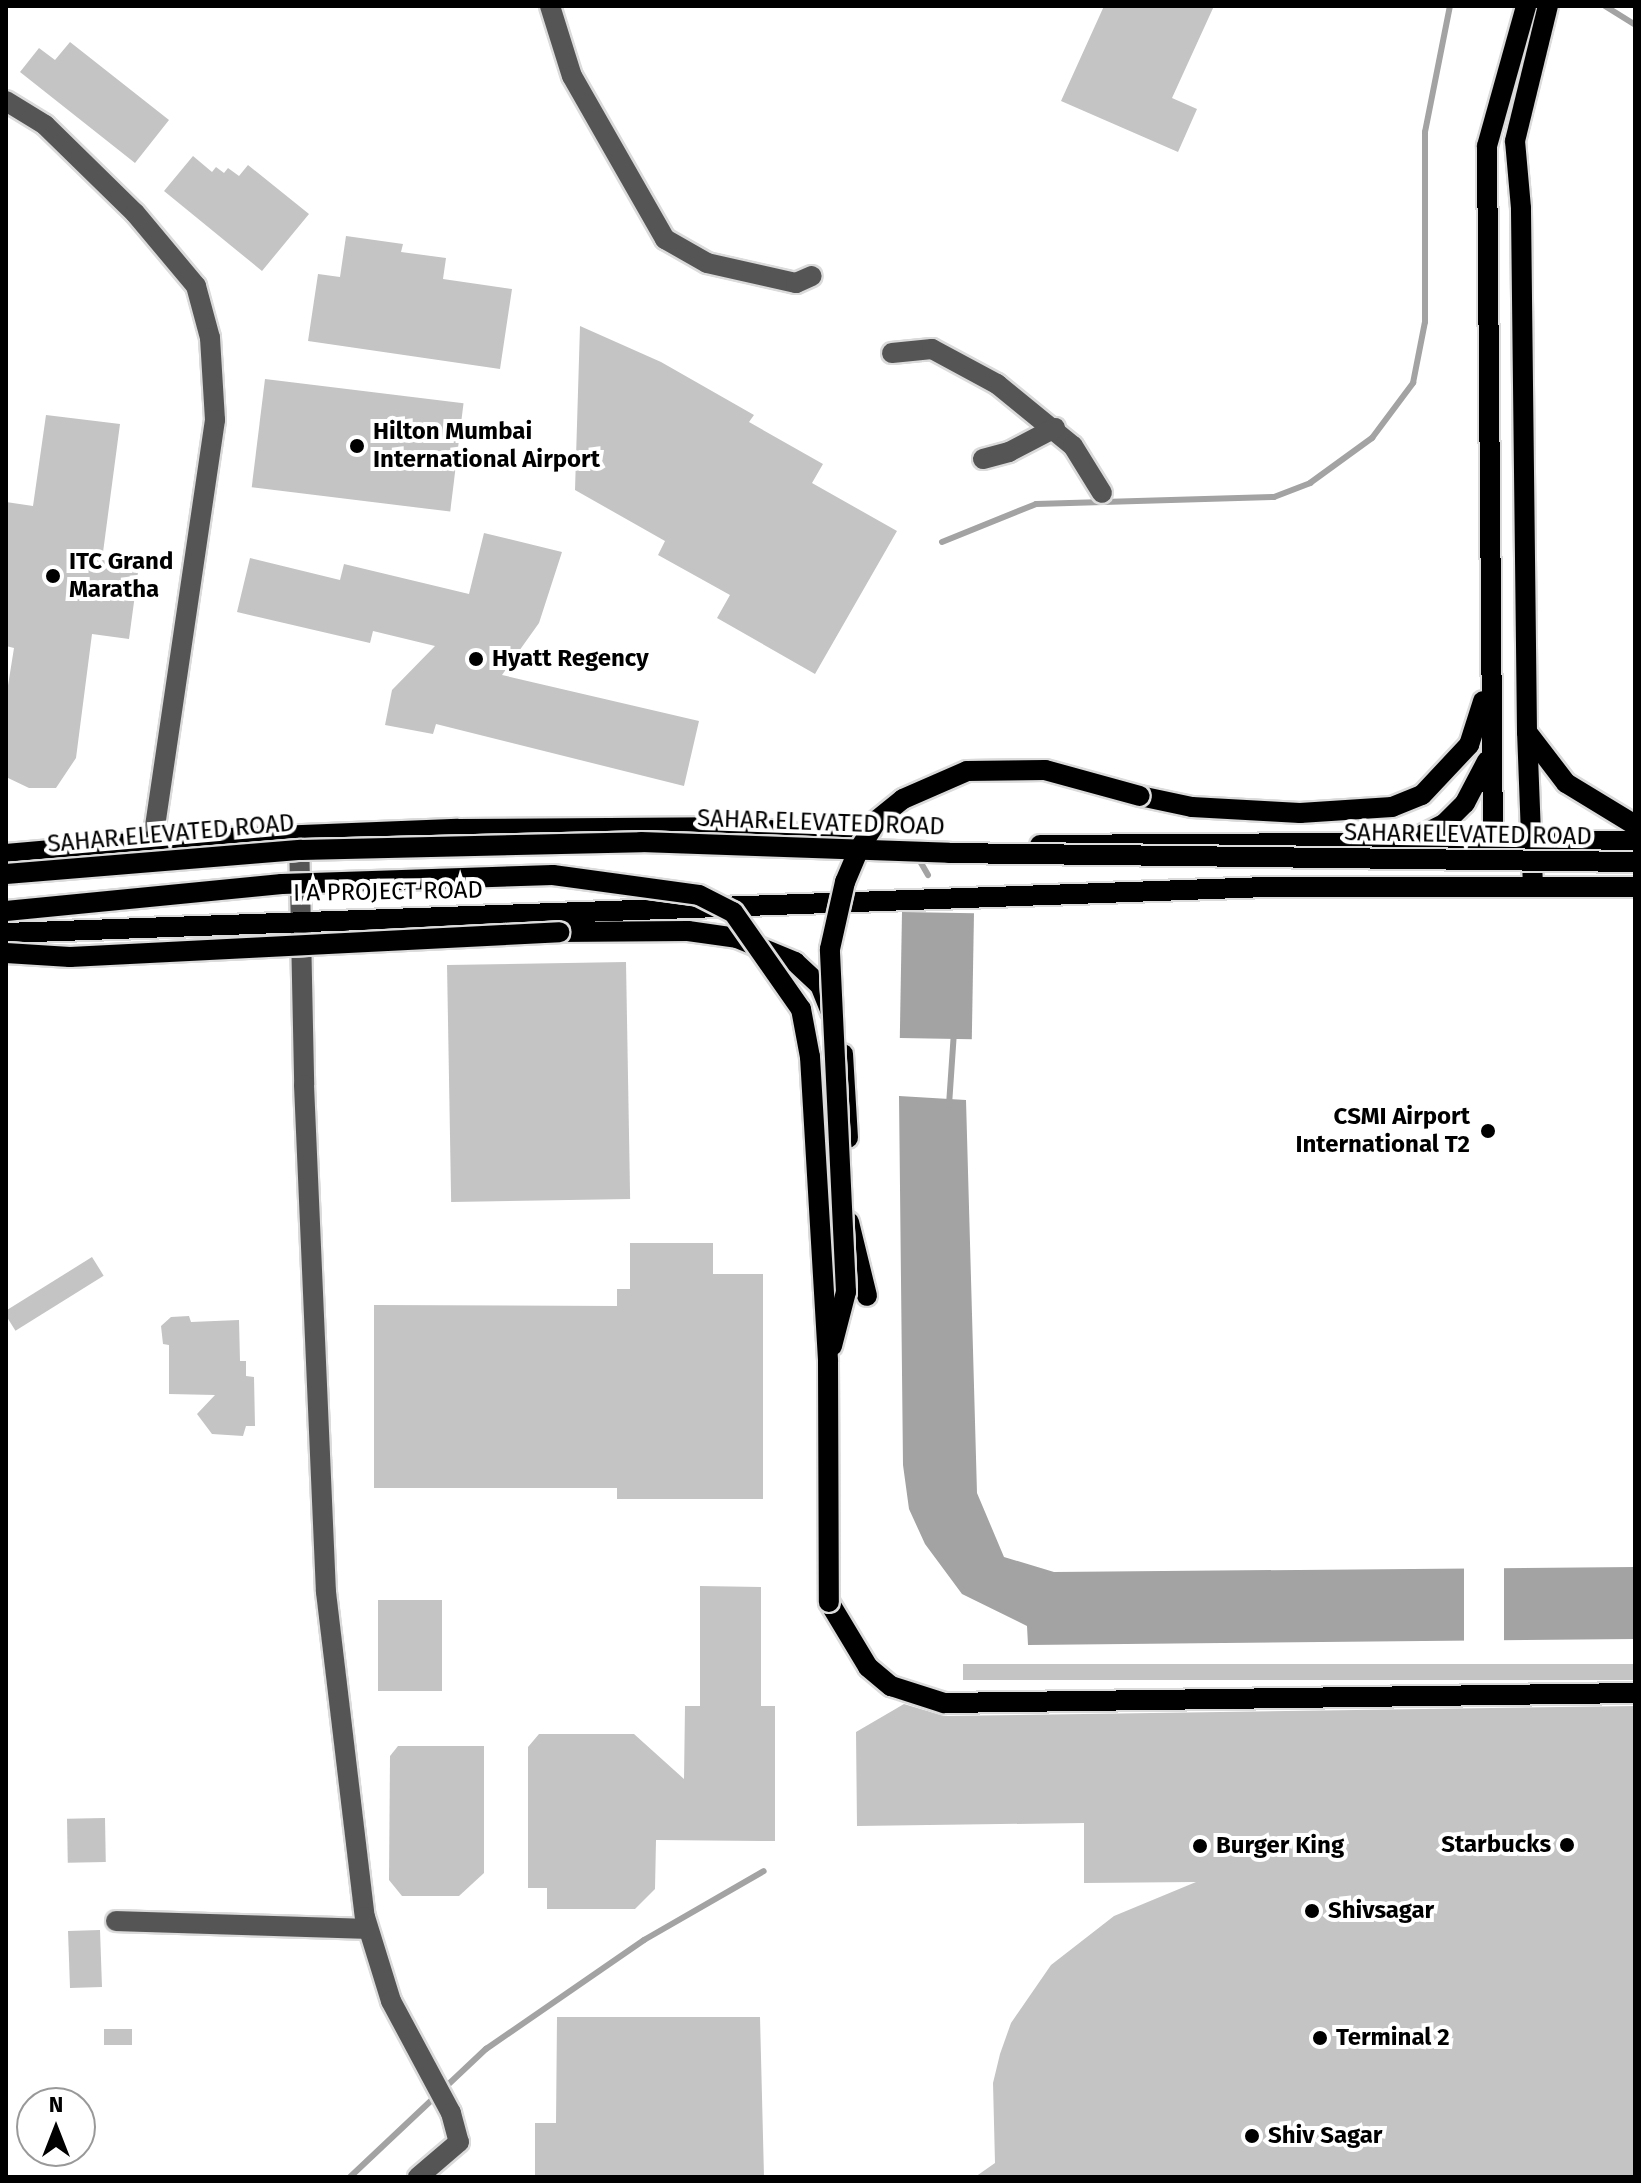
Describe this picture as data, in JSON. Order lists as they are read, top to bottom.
{
  "streets": {
    "main road": ["SAHAR ELEVATED ROAD", "I A PROJECT ROAD"]
  },
  "places": [
    "Hilton Mumbai International Airport",
    "ITC Grand Maratha",
    "Hyatt Regency",
    "CSMI Airport International T2",
    "Starbucks",
    "Burger King",
    "Shivsagar",
    "Terminal 2",
    "Shiv Sagar"
  ],
  "north": "top"
}
